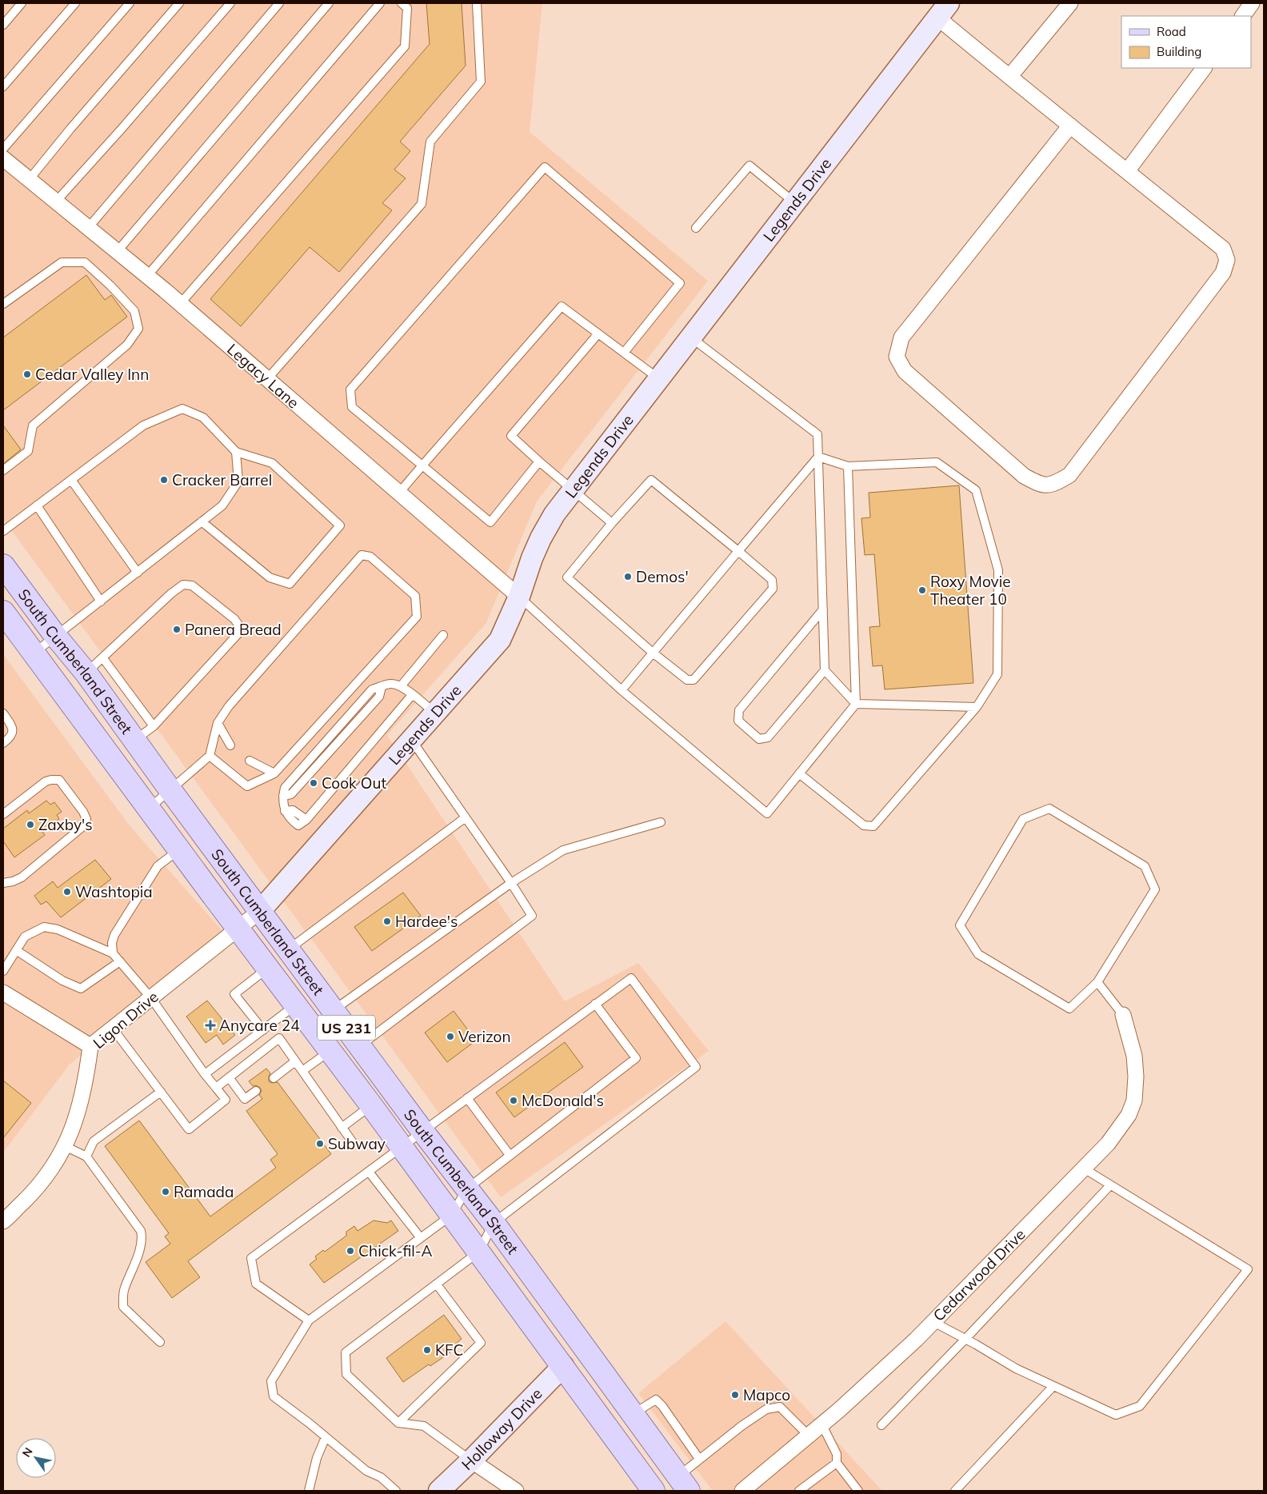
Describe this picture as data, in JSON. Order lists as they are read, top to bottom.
{
  "streets": {
    "main road": ["South Cumberland Street", "US 231"],
    "street": [
      "Legends Drive",
      "Legacy Lane",
      "Ligon Drive",
      "Cedarwood Drive",
      "Holloway Drive"
    ]
  },
  "crossings": [
    ["Legends Drive", "Legacy Lane"],
    ["Legends Drive", "South Cumberland Street"],
    ["Legends Drive", "Ligon Drive"],
    ["South Cumberland Street", "Ligon Drive"],
    ["South Cumberland Street", "Holloway Drive"]
  ],
  "places": {
    "other": [
      "Cedar Valley Inn",
      "Cracker Barrel",
      "Demos'",
      "Roxy Movie Theater 10",
      "Panera Bread",
      "Cook Out",
      "Zaxby's",
      "Washtopia",
      "Hardee's",
      "Verizon",
      "McDonald's",
      "Subway",
      "Ramada",
      "Chick-fil-A",
      "KFC",
      "Mapco"
    ],
    "health": ["Anycare 24"]
  },
  "legend": ["Road", "Building"],
  "north": "top left"
}
